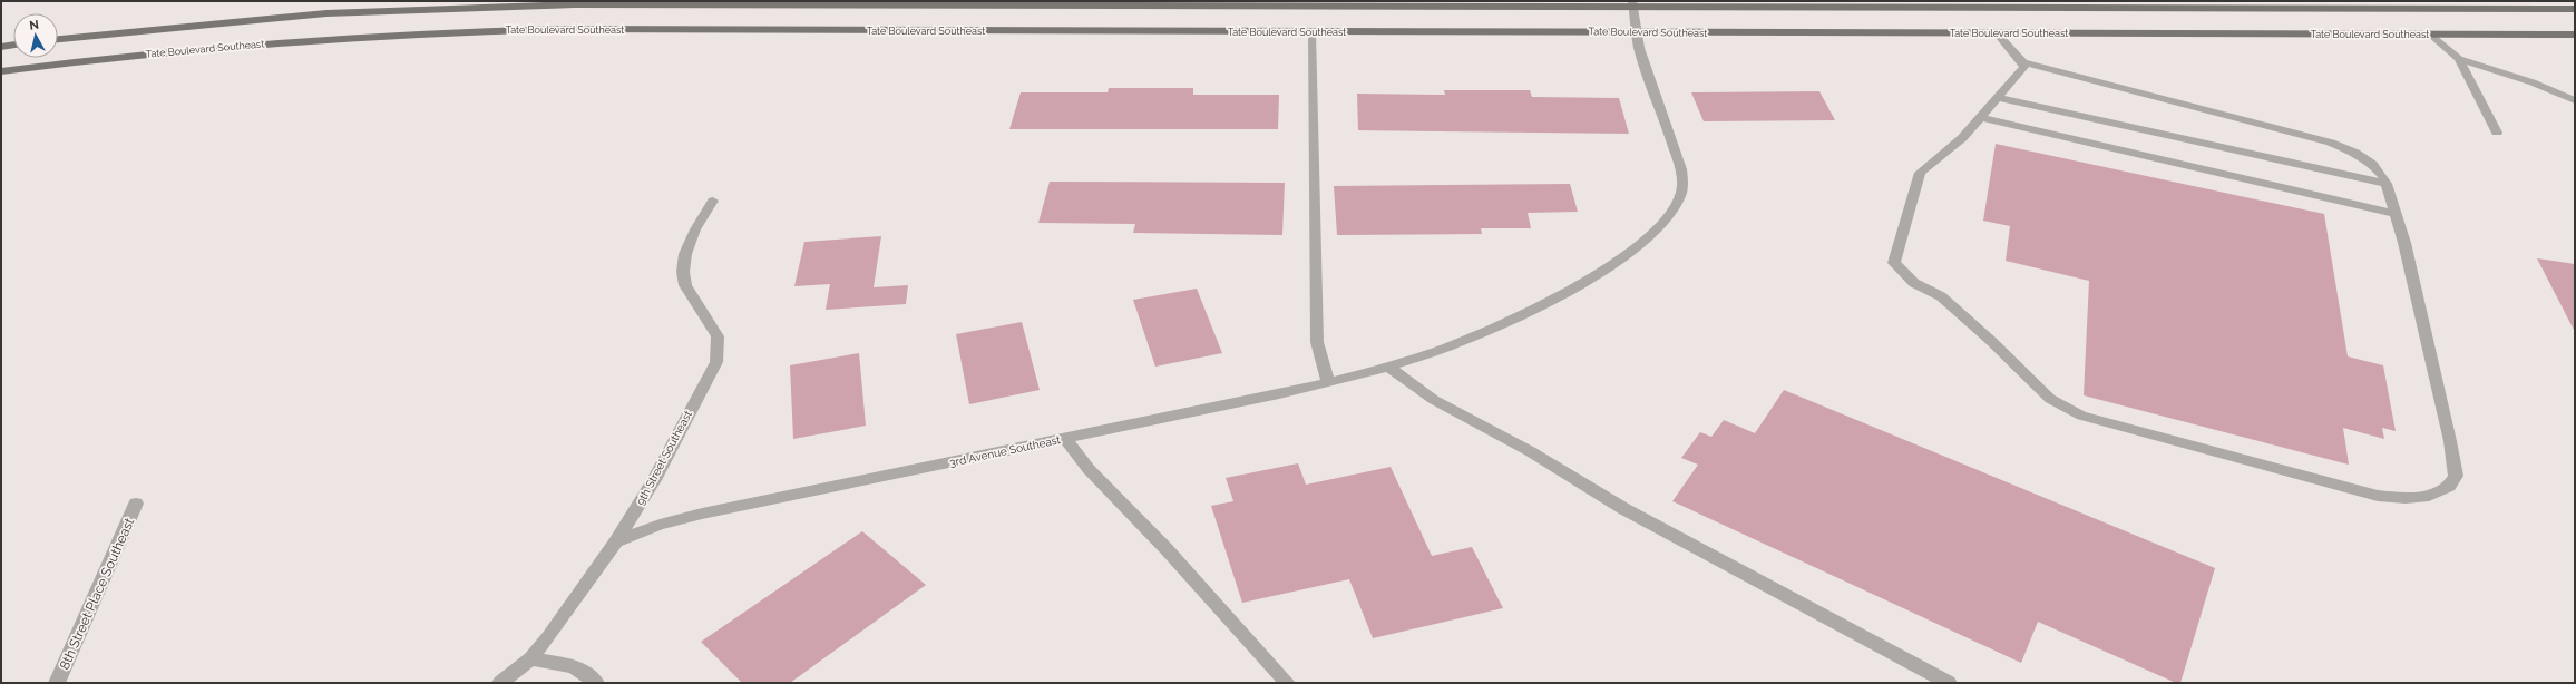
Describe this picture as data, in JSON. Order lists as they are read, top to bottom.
{
  "streets": {
    "main road": ["Tate Boulevard Southeast"],
    "street": ["3rd Avenue Southeast", "9th Street Southeast", "8th Street Place Southeast"]
  },
  "crossings": [
    ["Tate Boulevard Southeast", "3rd Avenue Southeast"],
    ["3rd Avenue Southeast", "9th Street Southeast"]
  ],
  "north": "top"
}
